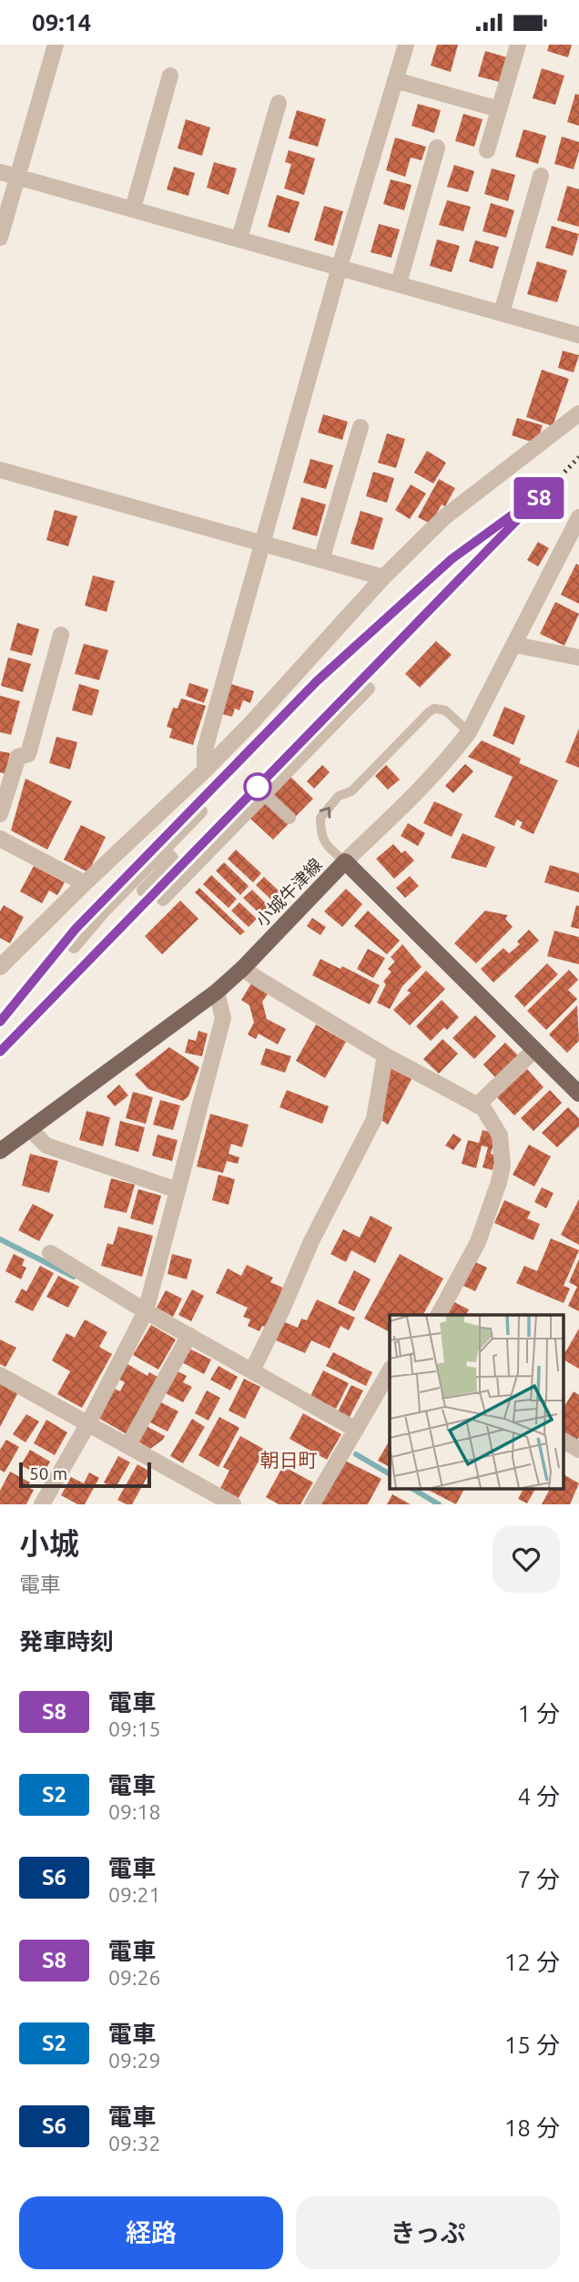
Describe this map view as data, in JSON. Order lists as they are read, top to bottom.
{
  "streets": {
    "main road": ["小城牛津線"]
  },
  "districts": ["朝日町"],
  "scale_bar": "50 m",
  "page": {
    "status": "09:14",
    "on_map": "S8",
    "scale": "50 m",
    "heading": [
      ["小城", "電車"],
      "発車時刻"
    ],
    "list": [
      {
        "mark": "S8",
        "name": "電車",
        "note": "09:15",
        "value": "1 分"
      },
      {
        "mark": "S2",
        "name": "電車",
        "note": "09:18",
        "value": "4 分"
      },
      {
        "mark": "S6",
        "name": "電車",
        "note": "09:21",
        "value": "7 分"
      },
      {
        "mark": "S8",
        "name": "電車",
        "note": "09:26",
        "value": "12 分"
      },
      {
        "mark": "S2",
        "name": "電車",
        "note": "09:29",
        "value": "15 分"
      },
      {
        "mark": "S6",
        "name": "電車",
        "note": "09:32",
        "value": "18 分"
      }
    ],
    "buttons": ["経路", "きっぷ"]
  }
}
